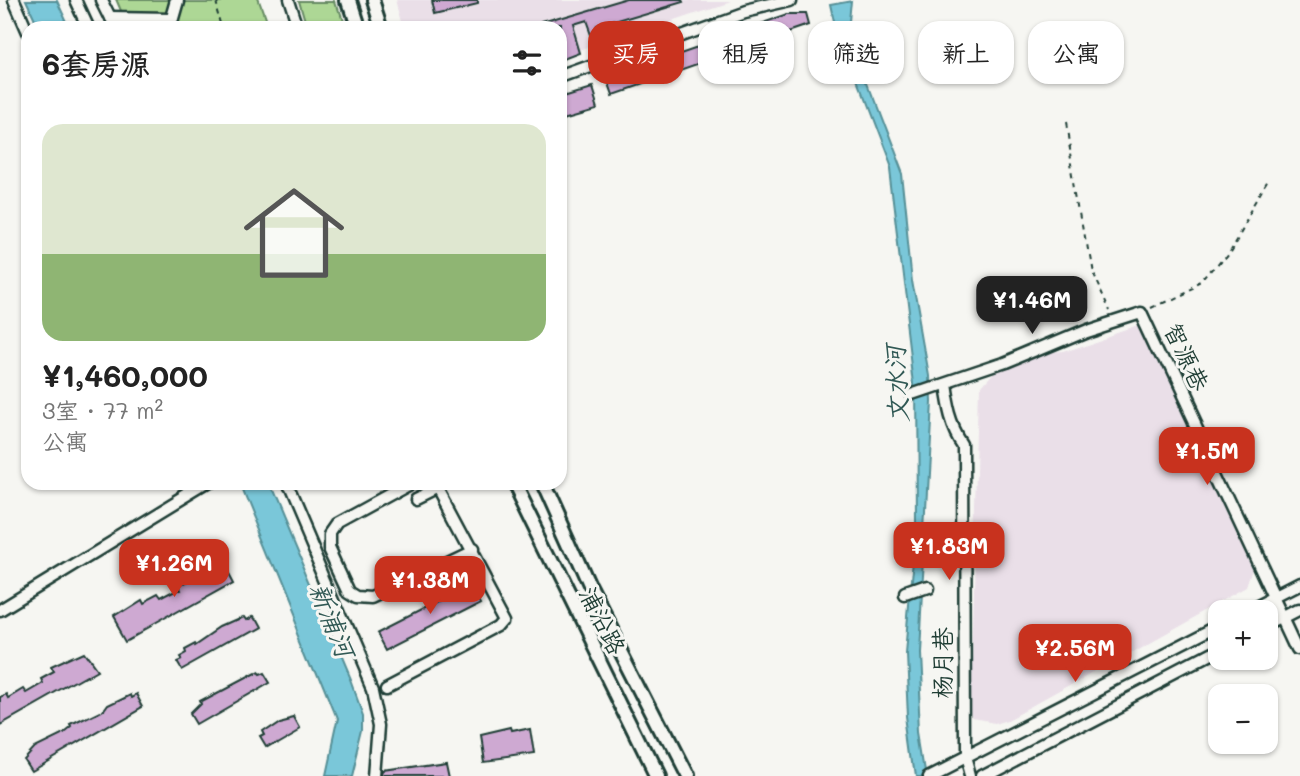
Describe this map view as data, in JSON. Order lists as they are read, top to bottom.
{
  "streets": {
    "main road": ["浦沿路"],
    "street": ["智源巷", "杨月巷"]
  },
  "water": ["文水河", "新浦河"],
  "page": {
    "chip": [
      "买房",
      "租房",
      "筛选",
      "新上",
      "公寓"
    ],
    "heading": "6套房源",
    "list": [
      {
        "name": "¥1,460,000",
        "note": "3室 · 77 m² · 公寓"
      }
    ],
    "price": [
      "¥1.46M",
      "¥1.5M",
      "¥1.83M",
      "¥1.26M",
      "¥1.38M",
      "¥2.56M"
    ],
    "map_buttons": ["+", "−"]
  }
}
